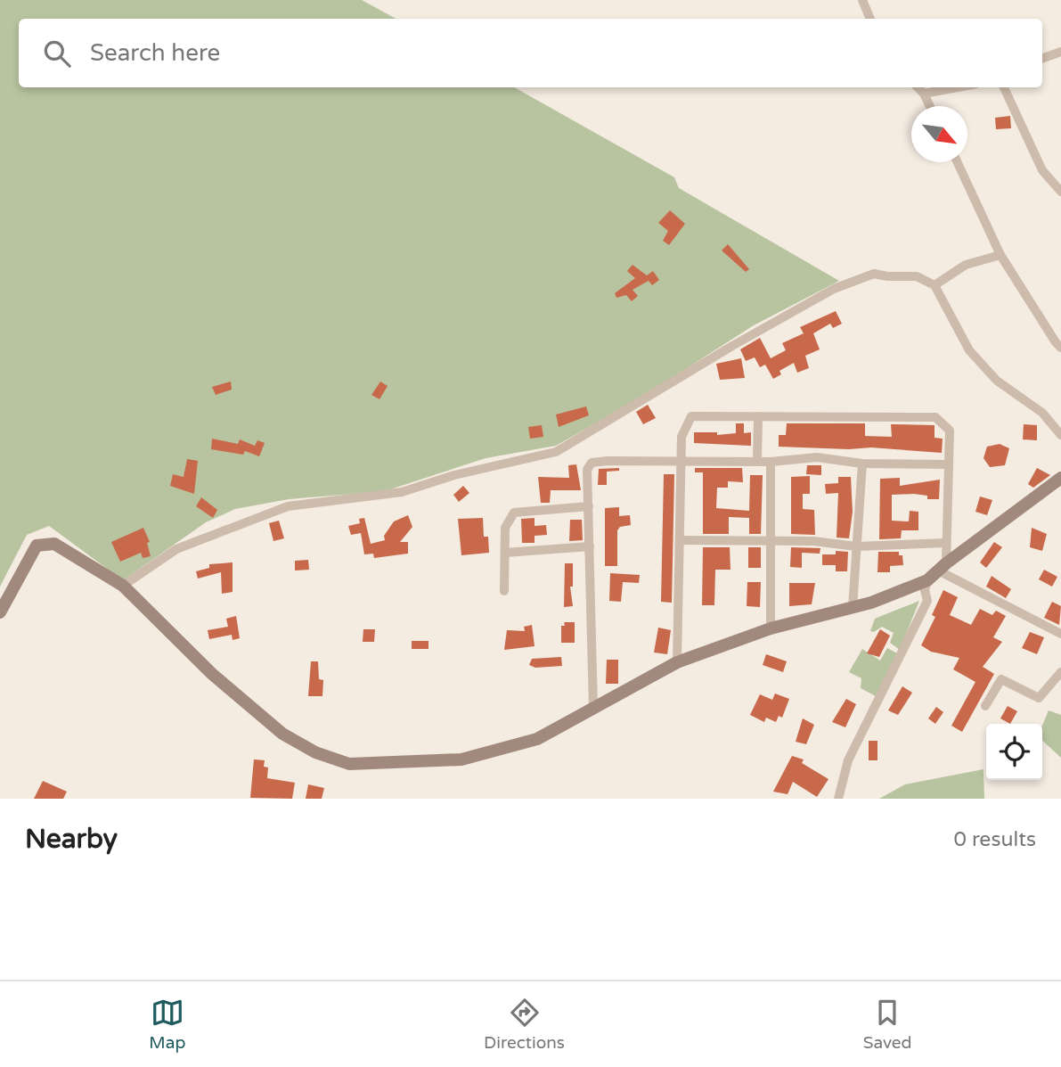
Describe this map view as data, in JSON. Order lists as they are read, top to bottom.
{
  "north": "bottom right",
  "page": {
    "search": "Search here",
    "heading": ["Nearby", "0 results"],
    "nav": ["Map", "Directions", "Saved"]
  }
}
